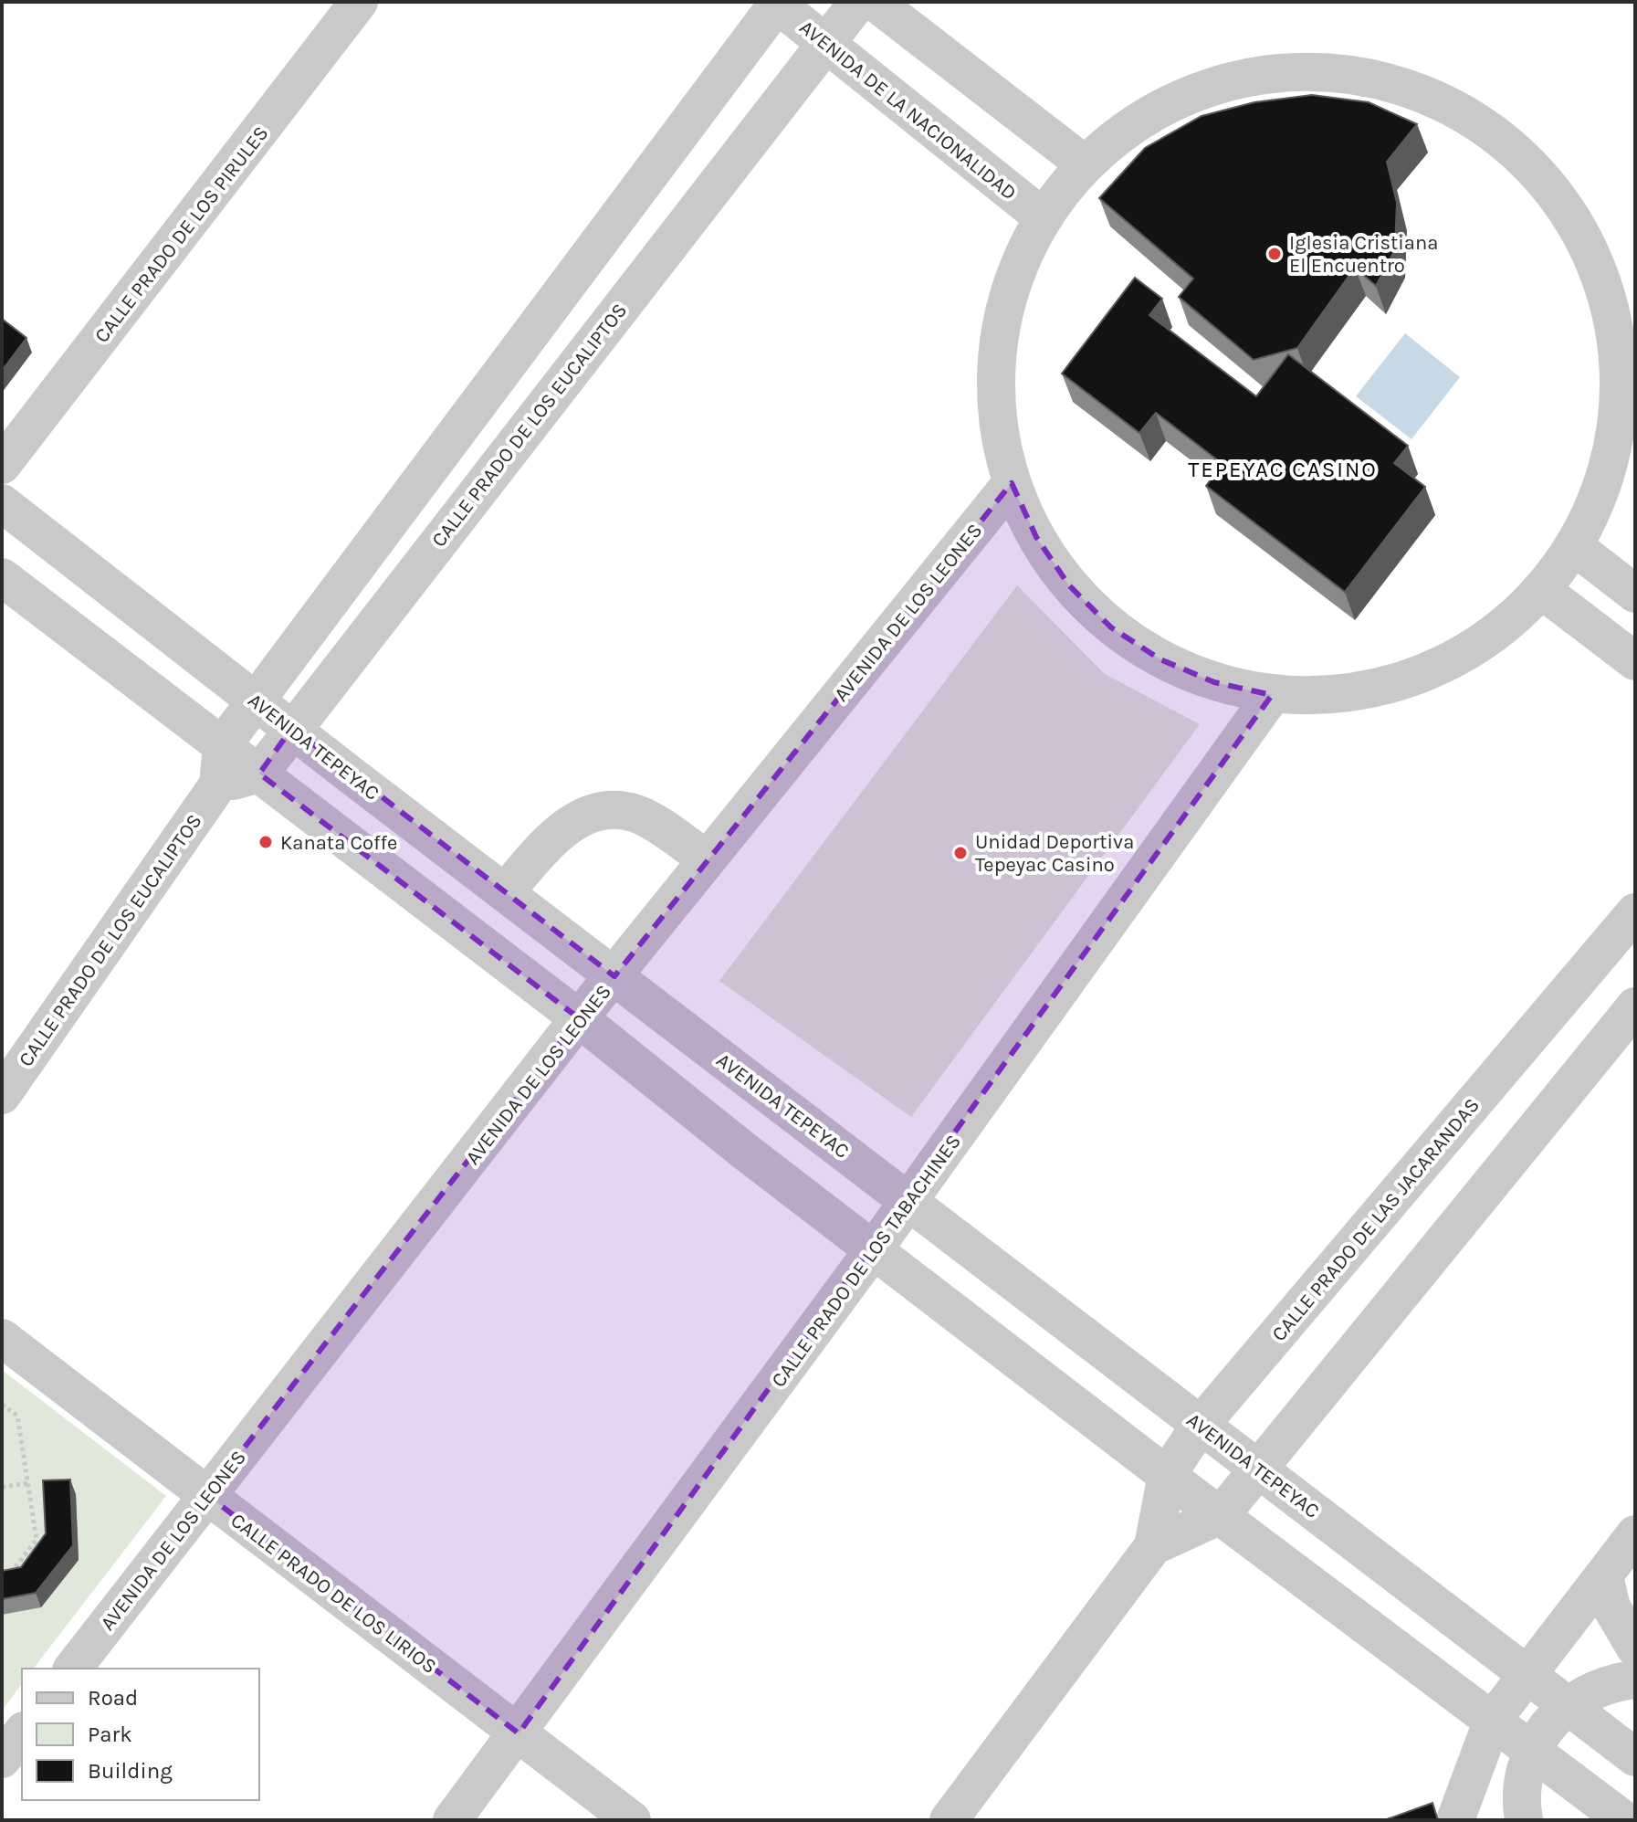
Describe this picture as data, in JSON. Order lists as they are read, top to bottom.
{
  "streets": {
    "street": [
      "AVENIDA DE LA NACIONALIDAD",
      "CALLE PRADO DE LOS PIRULES",
      "CALLE PRADO DE LOS EUCALIPTOS",
      "AVENIDA DE LOS LEONES",
      "AVENIDA TEPEYAC",
      "CALLE PRADO DE LAS JACARANDAS",
      "CALLE PRADO DE LOS TABACHINES",
      "CALLE PRADO DE LOS LIRIOS"
    ]
  },
  "crossings": [
    ["AVENIDA DE LA NACIONALIDAD", "CALLE PRADO DE LOS EUCALIPTOS"],
    ["CALLE PRADO DE LOS EUCALIPTOS", "AVENIDA TEPEYAC"],
    ["AVENIDA DE LOS LEONES", "AVENIDA TEPEYAC"],
    ["AVENIDA DE LOS LEONES", "CALLE PRADO DE LOS LIRIOS"],
    ["AVENIDA TEPEYAC", "CALLE PRADO DE LAS JACARANDAS"],
    ["AVENIDA TEPEYAC", "CALLE PRADO DE LOS TABACHINES"],
    ["CALLE PRADO DE LOS TABACHINES", "CALLE PRADO DE LOS LIRIOS"]
  ],
  "districts": ["TEPEYAC CASINO"],
  "places": ["Iglesia Cristiana El Encuentro", "Kanata Coffe", "Unidad Deportiva Tepeyac Casino"],
  "legend": ["Road", "Park", "Building"]
}
